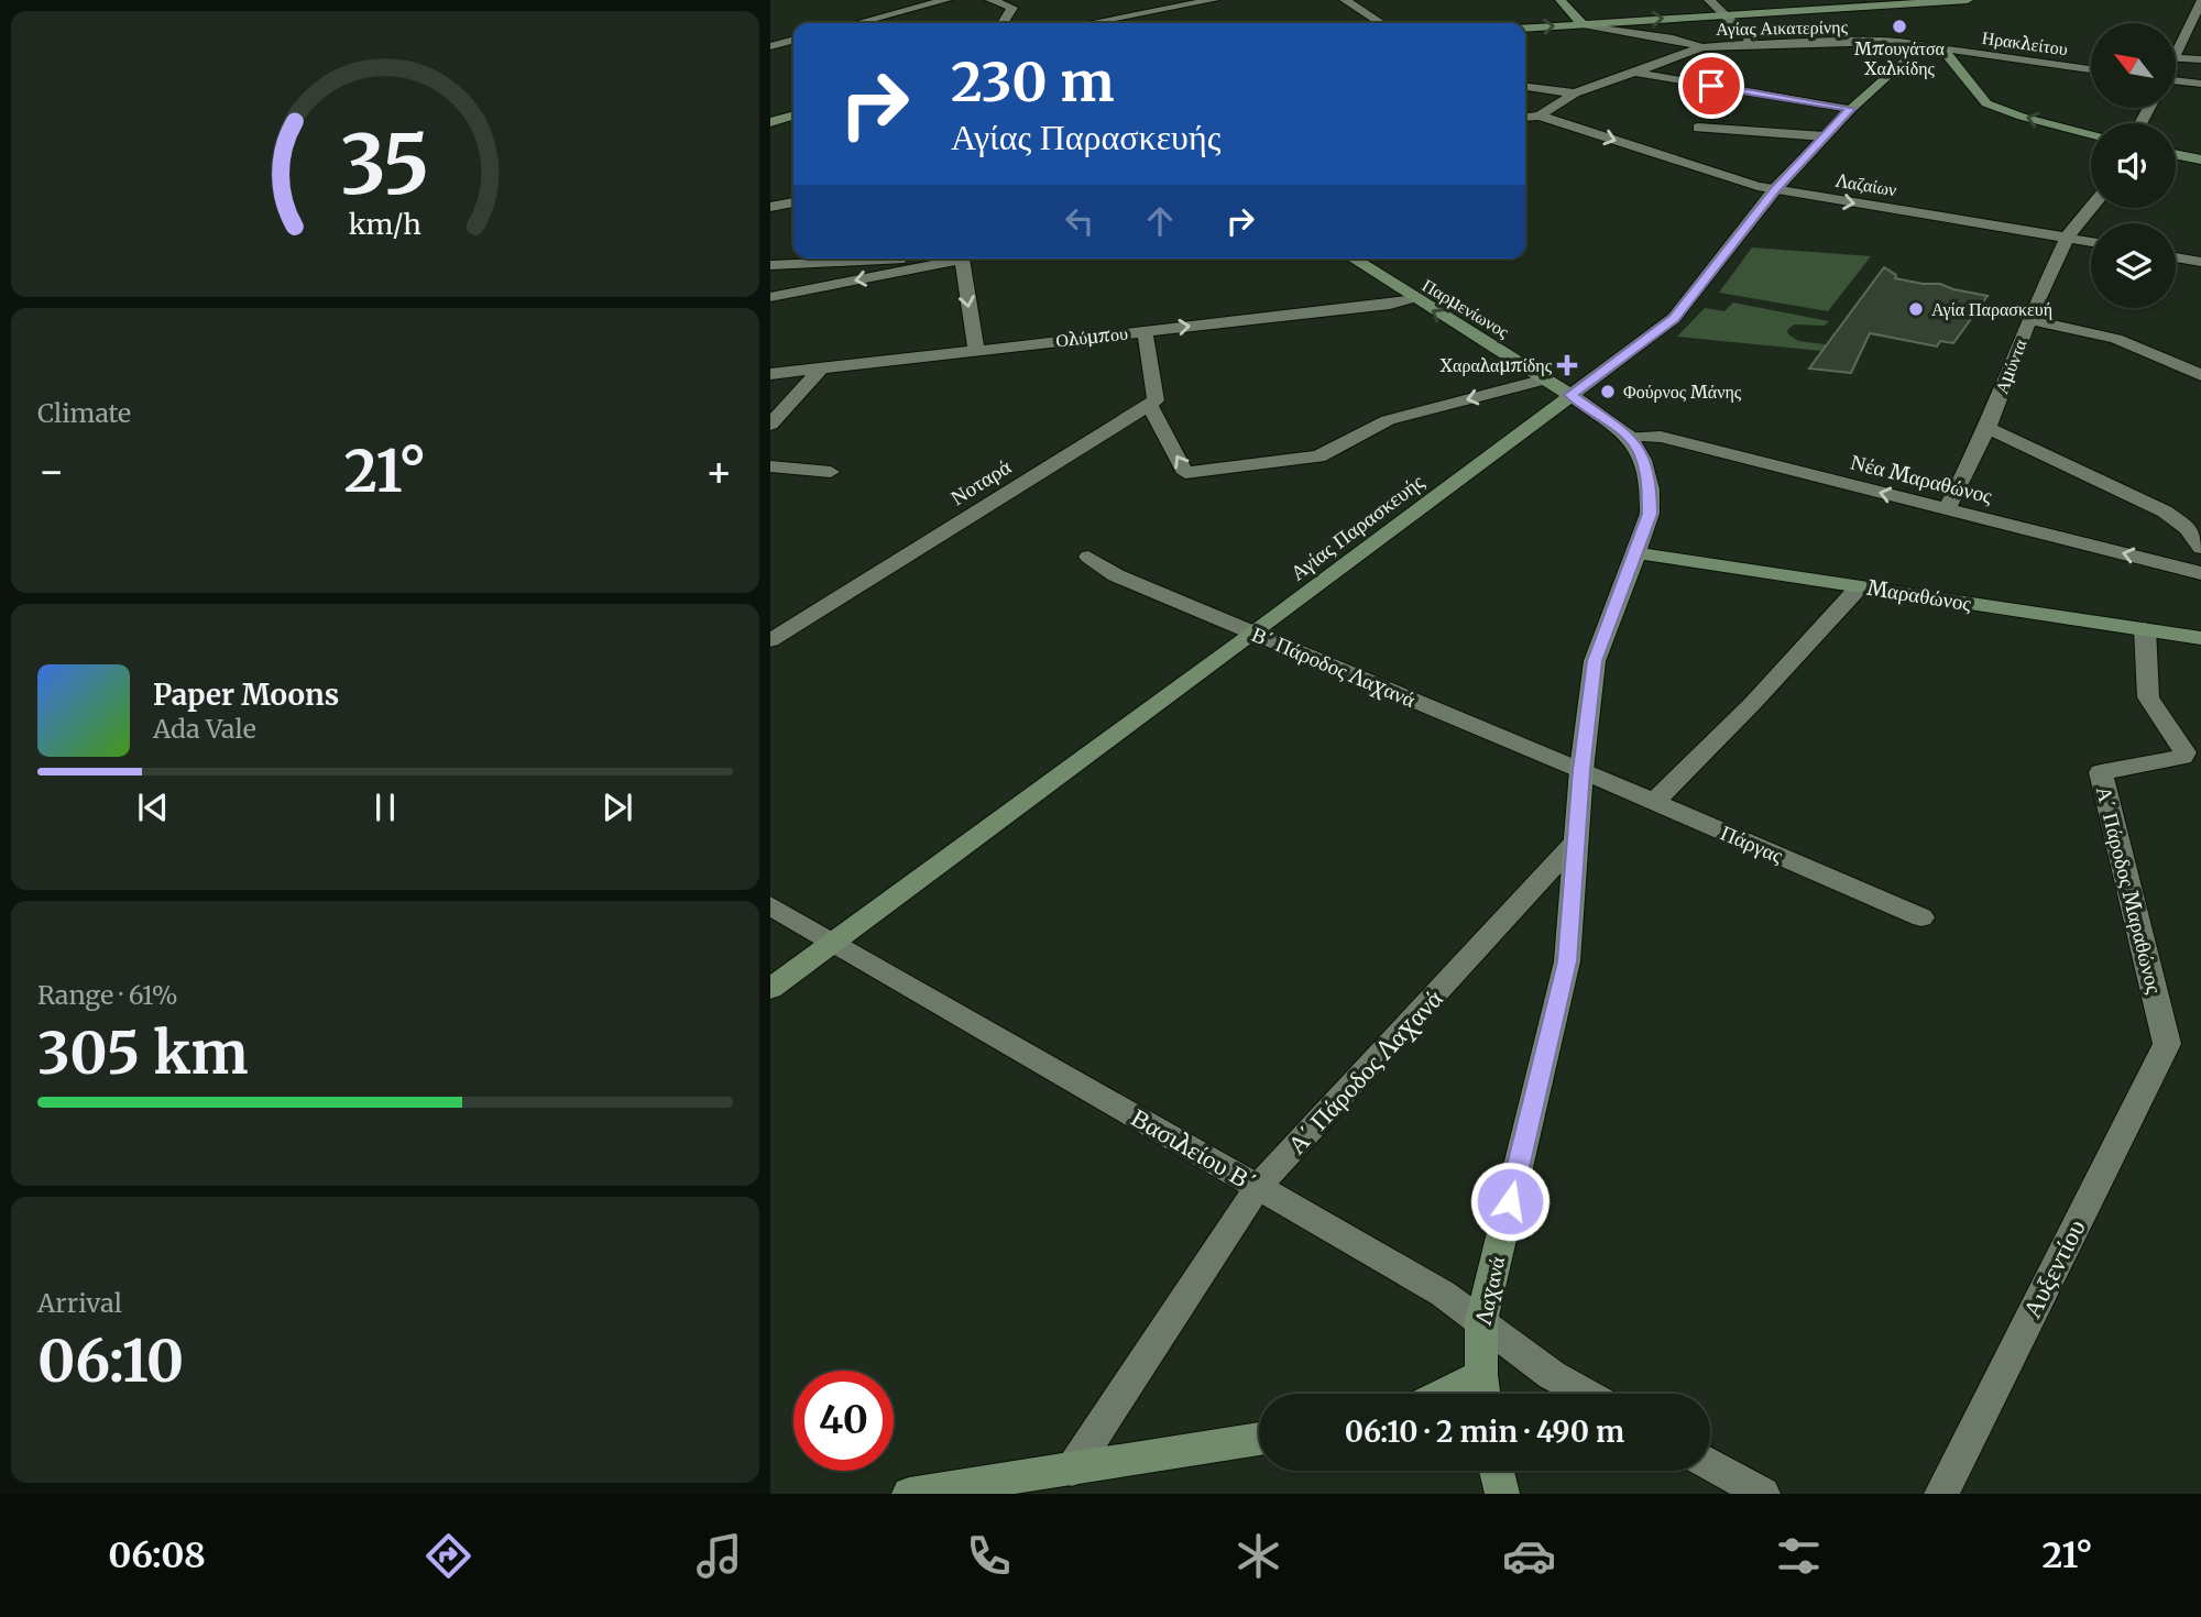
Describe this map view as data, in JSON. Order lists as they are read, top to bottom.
{
  "streets": {
    "street": [
      "Αγίας Αικατερίνης",
      "Ηρακλείτου",
      "Λαζαίων",
      "Παρμενίωνος",
      "Ολύμπου",
      "Αμύντα",
      "Νέα Μαραθώνος",
      "Νοταρά",
      "Αγίας Παρασκευής",
      "Μαραθώνος",
      "Β΄ Πάροδος Λαχανά",
      "Πάργας",
      "Α΄ Πάροδος Μαραθώνος",
      "Α΄ Πάροδος Λαχανά",
      "Βασιλείου Β΄",
      "Αυξεντίου",
      "Λαχανά"
    ]
  },
  "crossings": [
    ["Αγίας Αικατερίνης", "Ηρακλείτου"],
    ["Αγίας Αικατερίνης", "Λαζαίων"],
    ["Αγίας Αικατερίνης", "Αγίας Παρασκευής"],
    ["Ηρακλείτου", "Αγίας Παρασκευής"],
    ["Λαζαίων", "Αμύντα"],
    ["Λαζαίων", "Αγίας Παρασκευής"],
    ["Παρμενίωνος", "Ολύμπου"],
    ["Παρμενίωνος", "Αγίας Παρασκευής"],
    ["Αμύντα", "Νέα Μαραθώνος"],
    ["Νέα Μαραθώνος", "Λαχανά"],
    ["Αγίας Παρασκευής", "Β΄ Πάροδος Λαχανά"],
    ["Αγίας Παρασκευής", "Βασιλείου Β΄"],
    ["Μαραθώνος", "Α΄ Πάροδος Μαραθώνος"],
    ["Μαραθώνος", "Λαχανά"],
    ["Β΄ Πάροδος Λαχανά", "Πάργας"],
    ["Β΄ Πάροδος Λαχανά", "Λαχανά"],
    ["Πάργας", "Λαχανά"],
    ["Α΄ Πάροδος Μαραθώνος", "Αυξεντίου"],
    ["Α΄ Πάροδος Λαχανά", "Βασιλείου Β΄"],
    ["Α΄ Πάροδος Λαχανά", "Λαχανά"],
    ["Βασιλείου Β΄", "Λαχανά"]
  ],
  "one_way": ["Παρμενίωνος", "Ολύμπου"],
  "places": {
    "other": ["Μπουγάτσα Χαλκίδης", "Αγία Παρασκευή", "Φούρνος Μάνης"],
    "health": ["Χαραλαμπίδης"]
  },
  "north": "top left",
  "page": {
    "turn": ["230 m", "Αγίας Παρασκευής"],
    "tile": [
      "Climate",
      ["Range · 61%", "305 km"],
      ["Arrival", "06:10"]
    ],
    "heat": ["−", "21°", "+"],
    "song": ["Paper Moons", "Ada Vale"],
    "limit": "40",
    "trip": "06:10 · 2 min · 490 m",
    "tabs": ["06:08", "21°"],
    "gauge": ["35", "km/h"]
  }
}
